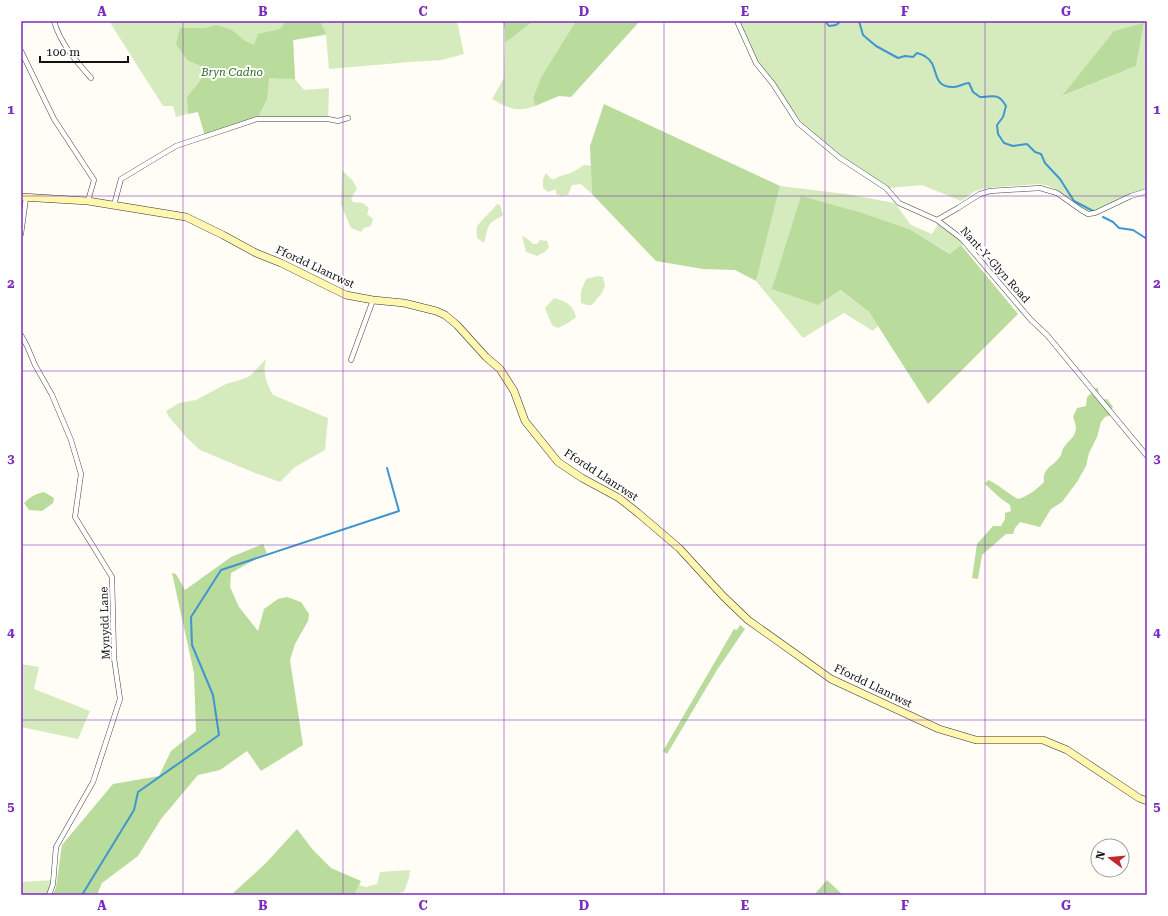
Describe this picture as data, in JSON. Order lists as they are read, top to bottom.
{
  "streets": {
    "main road": ["Ffordd Llanrwst"],
    "street": ["Nant-Y-Glyn Road", "Mynydd Lane"]
  },
  "parks": ["Bryn Cadno"],
  "scale_bar": "100 m",
  "north": "left",
  "grid": {
    "columns": [
      "A",
      "B",
      "C",
      "D",
      "E",
      "F",
      "G"
    ],
    "rows": [
      "1",
      "2",
      "3",
      "4",
      "5"
    ]
  }
}
